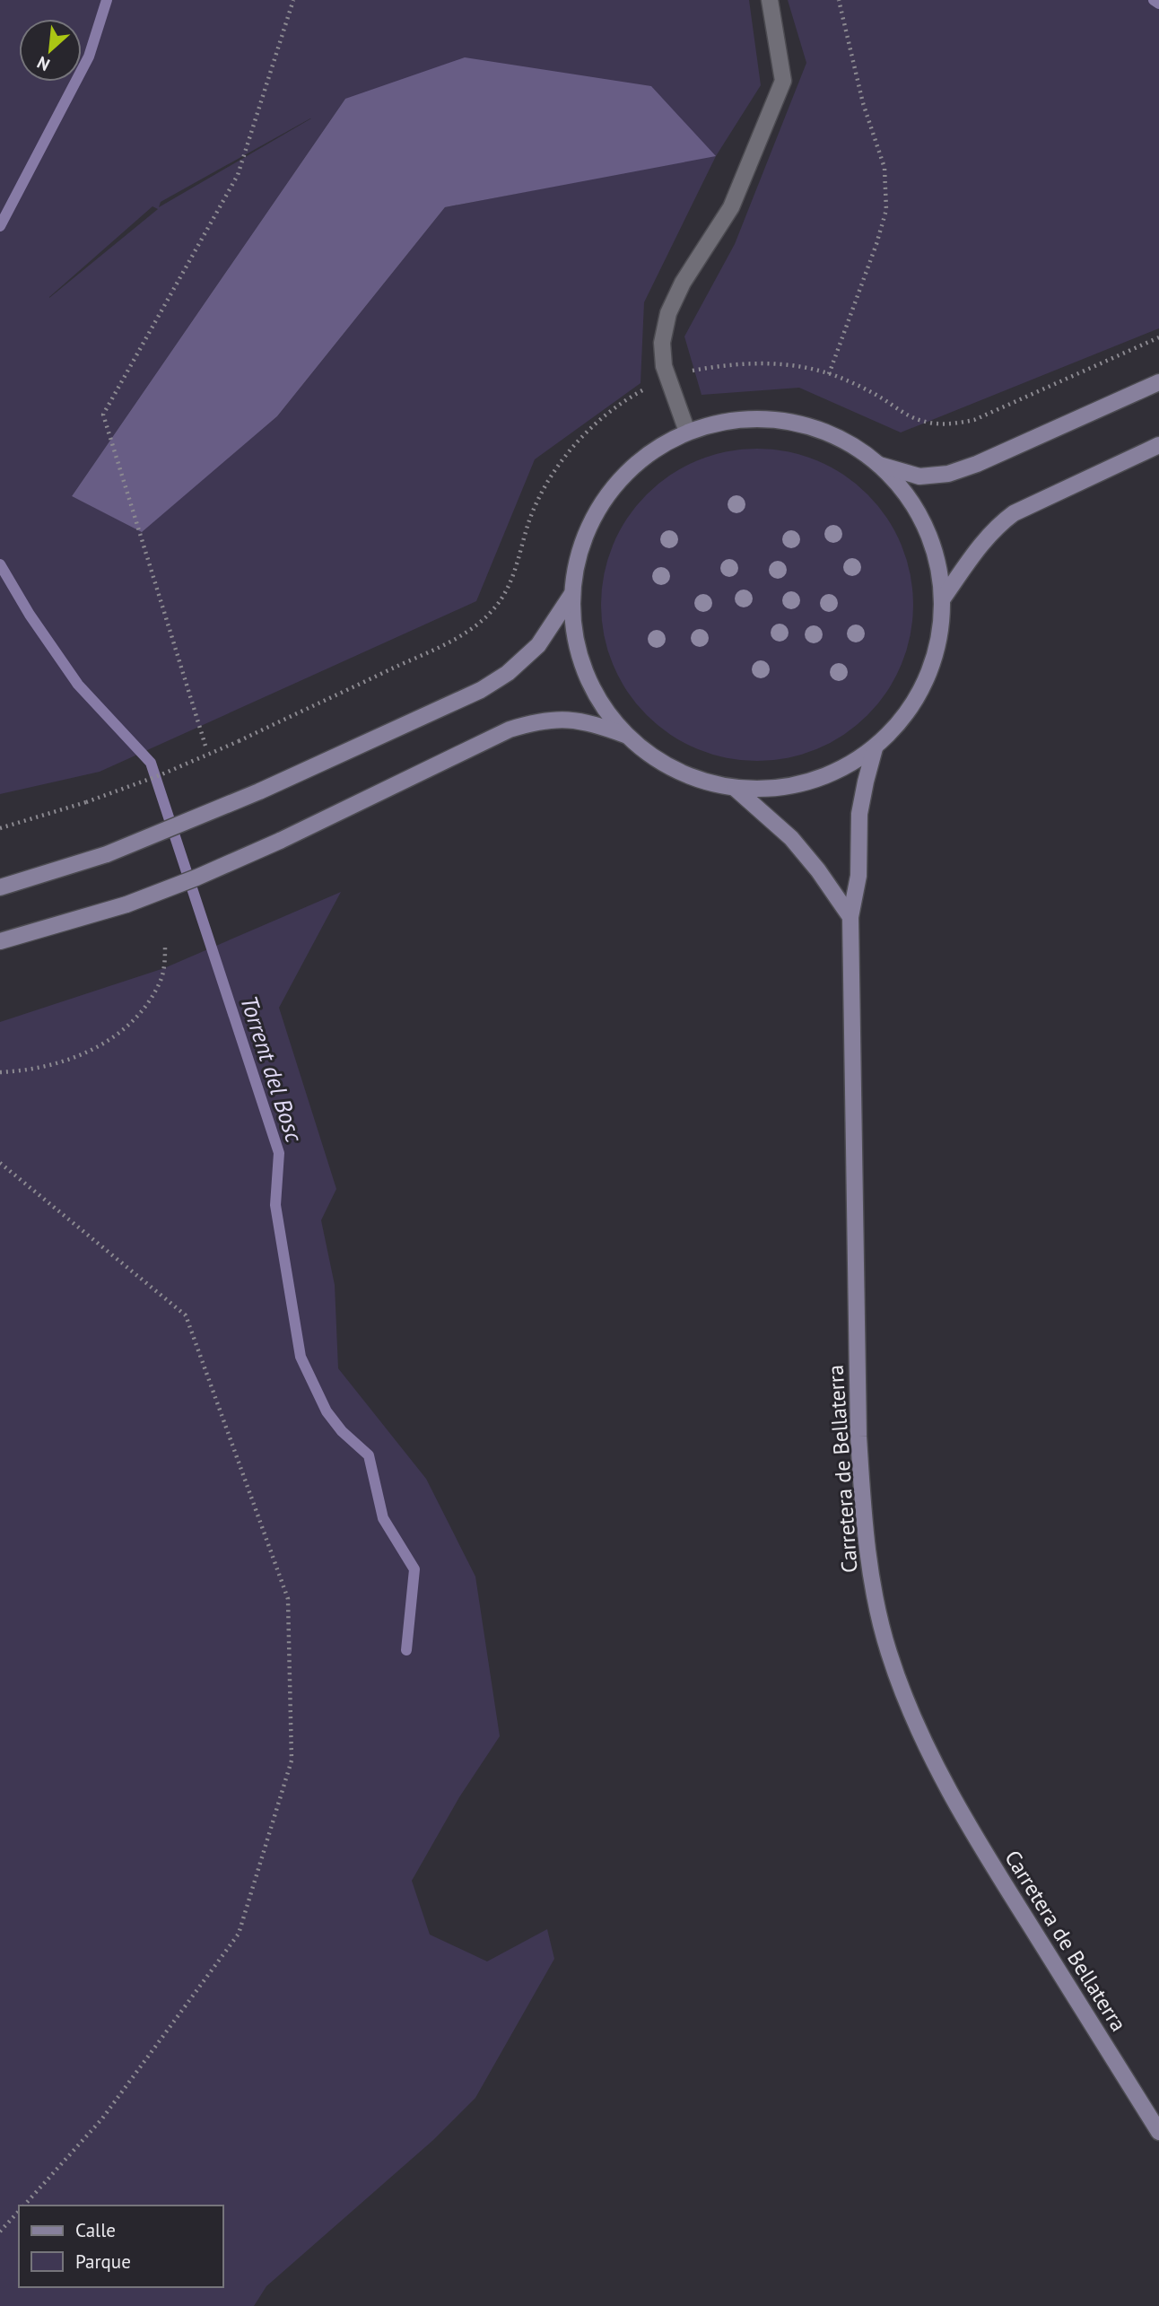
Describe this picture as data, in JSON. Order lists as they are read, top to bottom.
{
  "streets": {
    "main road": ["Carretera de Bellaterra"]
  },
  "water": ["Torrent del Bosc"],
  "legend": ["Calle", "Parque"],
  "north": "bottom left"
}
